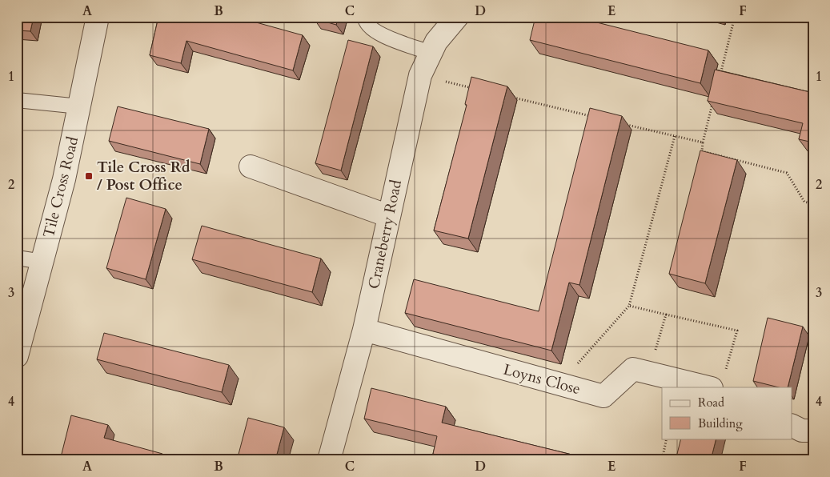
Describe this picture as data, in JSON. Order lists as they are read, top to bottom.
{
  "streets": {
    "street": ["Tile Cross Road", "Craneberry Road", "Loyns Close"]
  },
  "crossings": [
    ["Craneberry Road", "Loyns Close"]
  ],
  "places": {
    "transit": ["Tile Cross Rd / Post Office"]
  },
  "legend": ["Road", "Building"],
  "grid": {
    "columns": [
      "A",
      "B",
      "C",
      "D",
      "E",
      "F"
    ],
    "rows": [
      "1",
      "2",
      "3",
      "4"
    ]
  }
}
